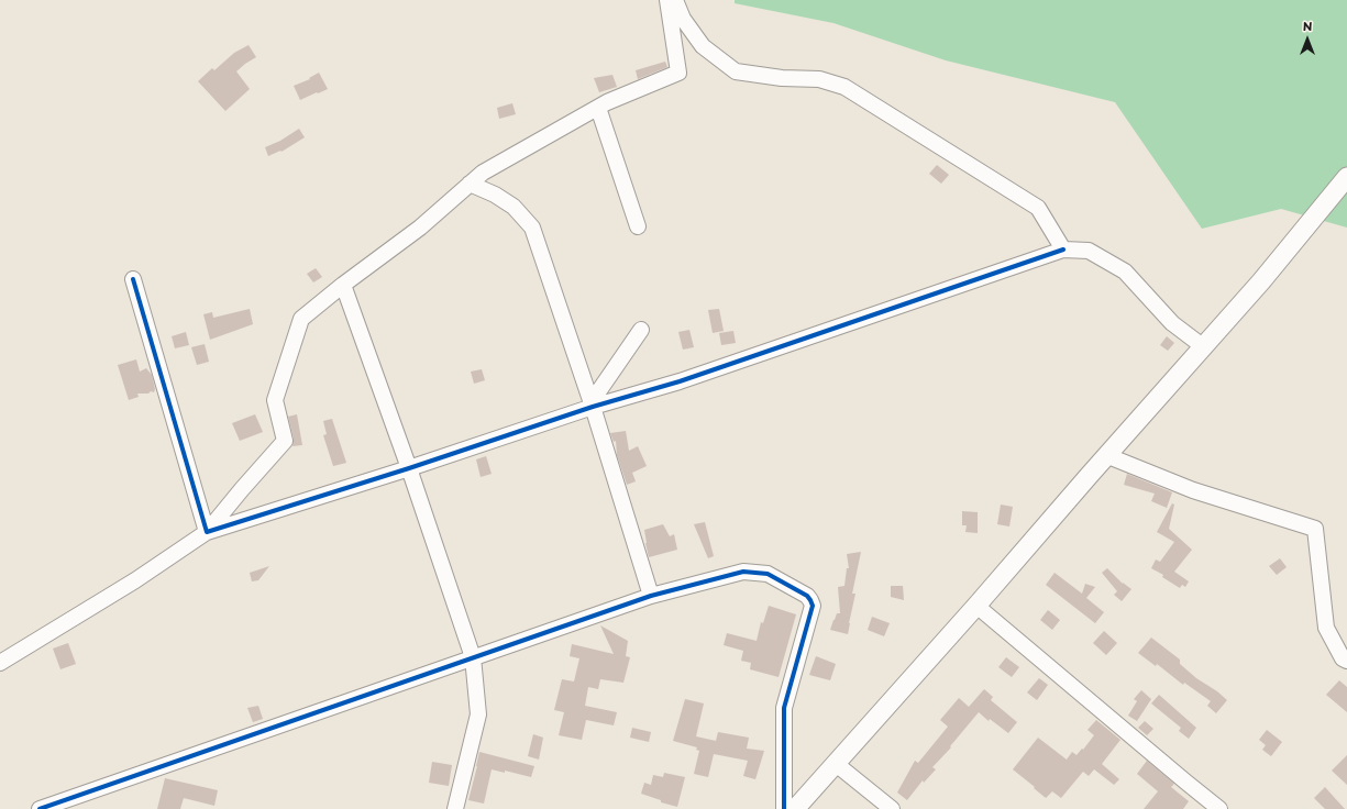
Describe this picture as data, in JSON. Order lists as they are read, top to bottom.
{
  "north": "top"
}
